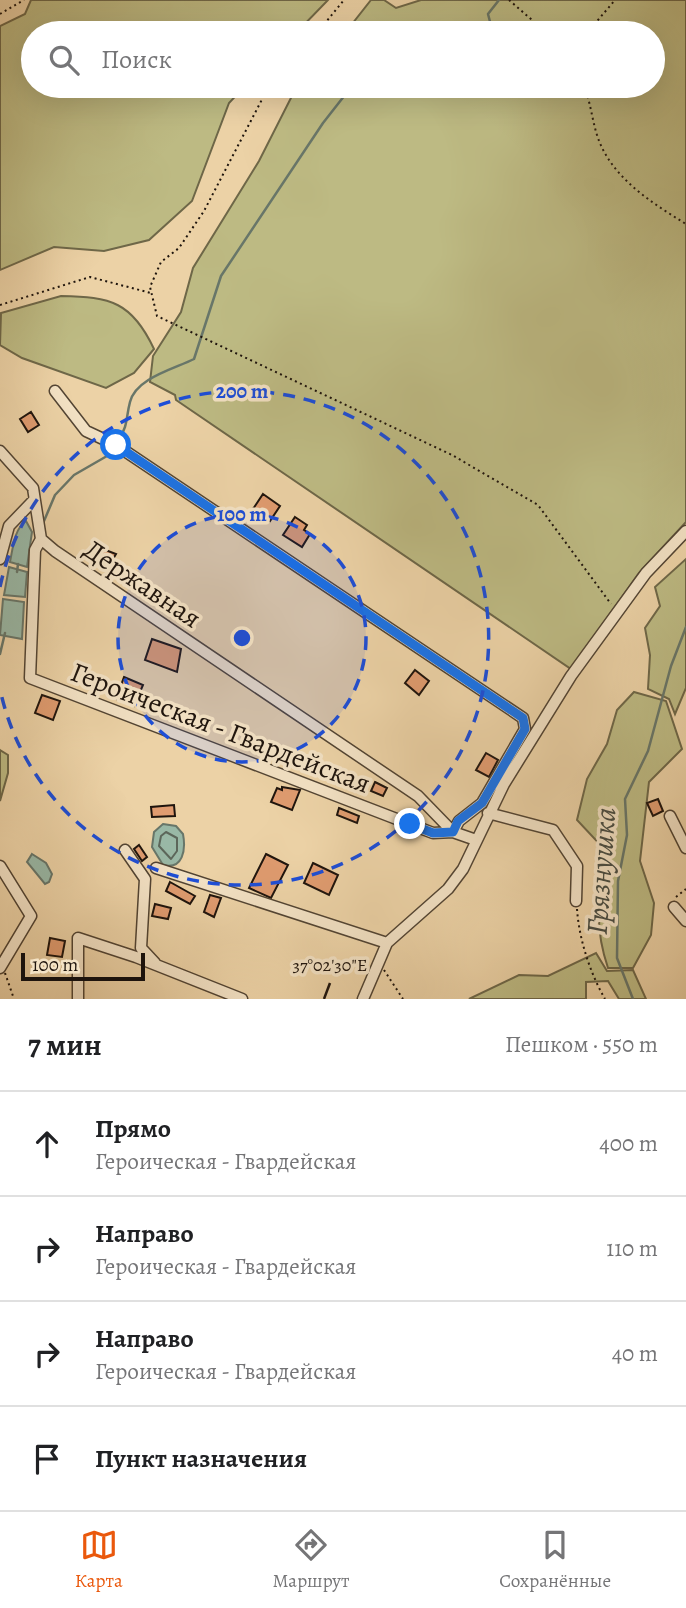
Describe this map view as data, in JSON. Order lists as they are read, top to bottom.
{
  "streets": {
    "street": ["Державная", "Героическая - Гвардейская"]
  },
  "crossings": [
    ["Державная", "Героическая - Гвардейская"]
  ],
  "water": ["Грязнушка"],
  "scale_bar": "100 m",
  "page": {
    "search": "Поиск",
    "scale": "100 m",
    "heading": ["7 мин", "Пешком · 550 m"],
    "list": [
      ["Прямо", "Героическая - Гвардейская", "400 m"],
      ["Направо", "Героическая - Гвардейская", "110 m"],
      ["Направо", "Героическая - Гвардейская", "40 m"],
      "Пункт назначения"
    ],
    "nav": ["Карта", "Маршрут", "Сохранённые"]
  },
  "coordinates": ["37°02'30\"E"],
  "rings": ["200 m", "100 m"]
}
